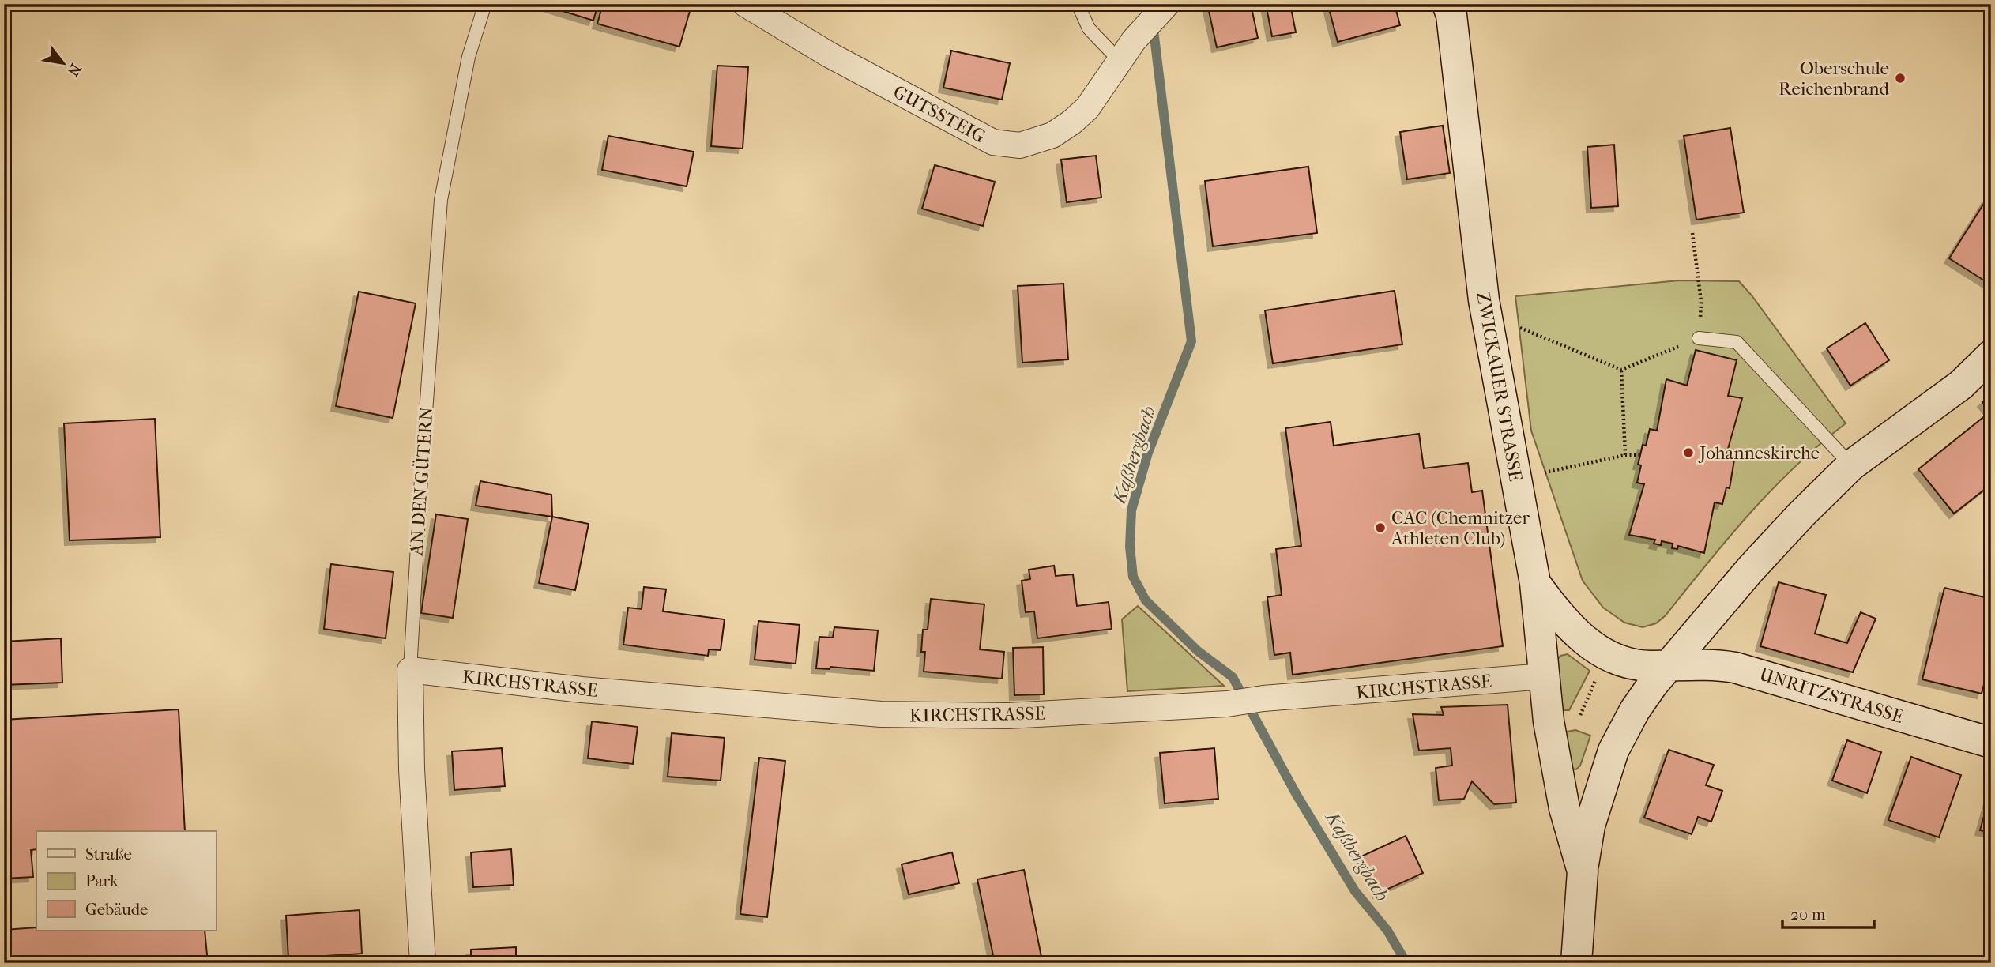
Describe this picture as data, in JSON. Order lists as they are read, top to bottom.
{
  "streets": {
    "main road": ["ZWICKAUER STRASSE", "UNRITZSTRASSE"],
    "street": ["GUTSSTEIG", "AN DEN GÜTERN", "KIRCHSTRASSE"]
  },
  "crossings": [
    ["ZWICKAUER STRASSE", "KIRCHSTRASSE"],
    ["ZWICKAUER STRASSE", "UNRITZSTRASSE"],
    ["AN DEN GÜTERN", "KIRCHSTRASSE"]
  ],
  "water": ["Kaßbergbach"],
  "places": ["Oberschule Reichenbrand", "Johanneskirche", "CAC (Chemnitzer Athleten Club)"],
  "legend": ["Straße", "Park", "Gebäude"],
  "scale_bar": "20 m",
  "north": "bottom right"
}
